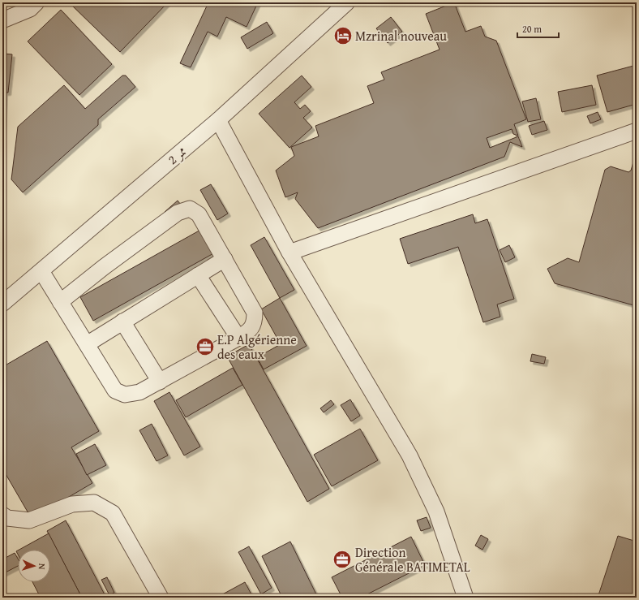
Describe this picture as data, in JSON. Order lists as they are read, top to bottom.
{
  "streets": {
    "lane": ["ممر 2"]
  },
  "places": {
    "hotel": ["Mzrinal nouveau"],
    "office": ["E.P Algérienne des eaux", "Direction Générale BATIMETAL"]
  },
  "scale_bar": "20 m",
  "north": "right"
}
